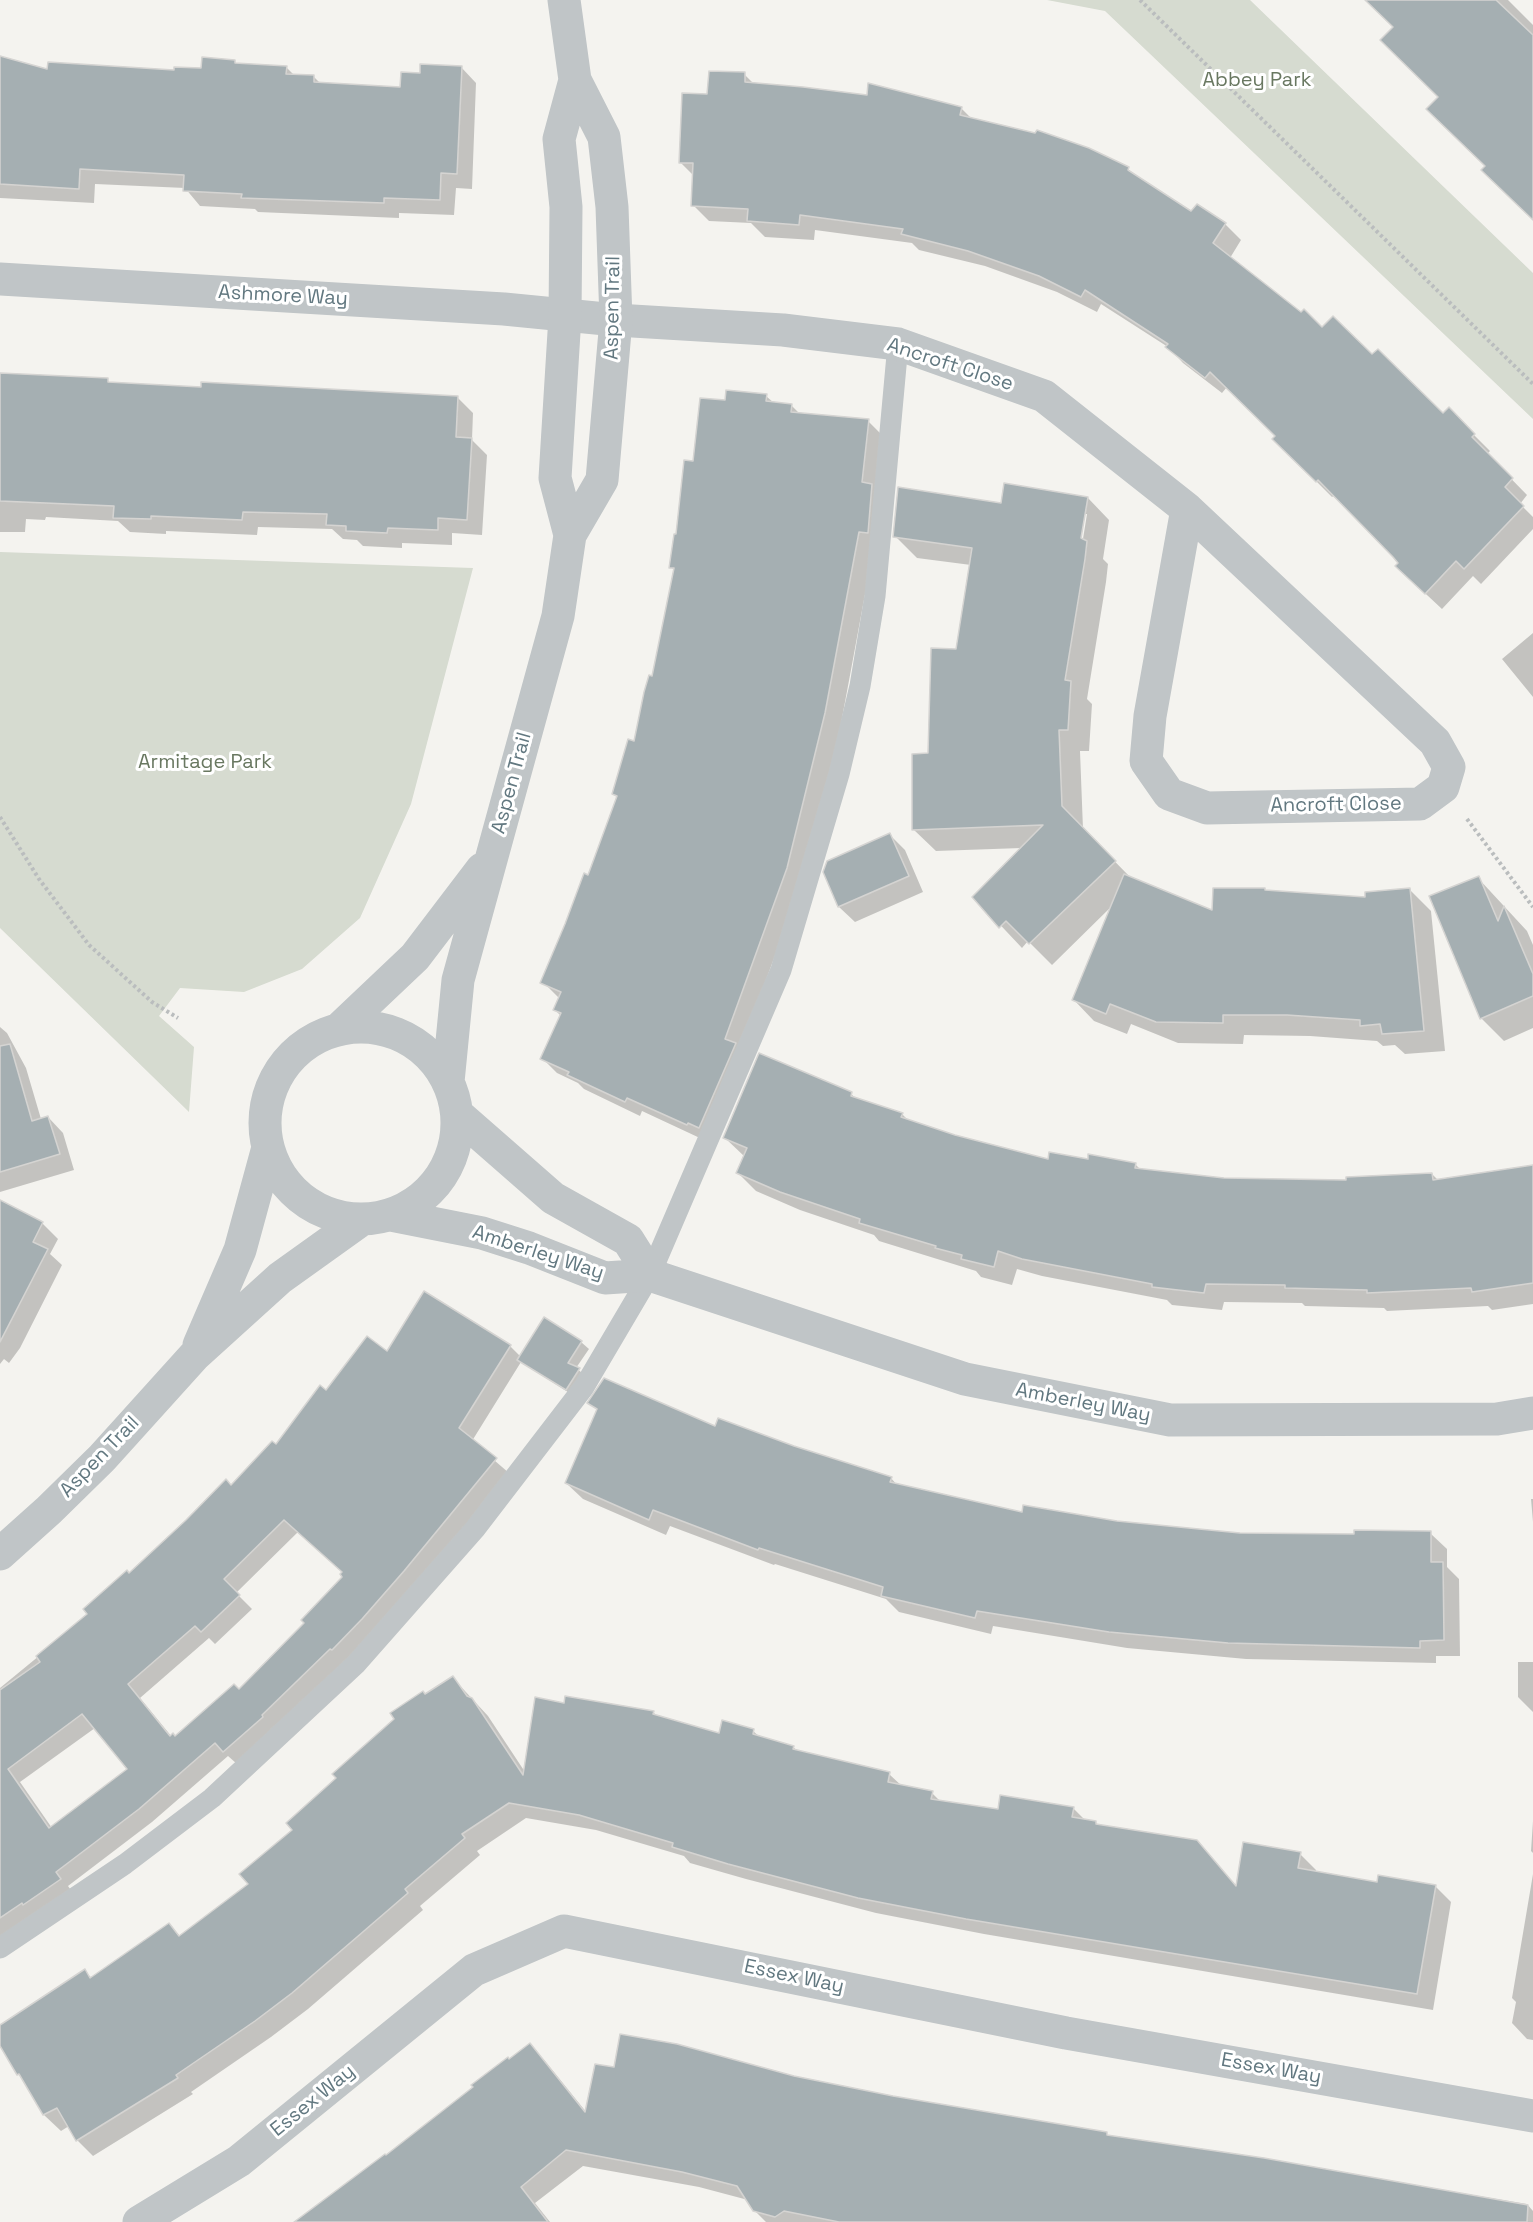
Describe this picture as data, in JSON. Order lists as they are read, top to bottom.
{
  "streets": {
    "street": [
      "Ashmore Way",
      "Aspen Trail",
      "Ancroft Close",
      "Amberley Way",
      "Essex Way"
    ]
  },
  "crossings": [
    ["Ashmore Way", "Aspen Trail"],
    ["Ashmore Way", "Ancroft Close"],
    ["Aspen Trail", "Ancroft Close"],
    ["Aspen Trail", "Amberley Way"]
  ],
  "parks": ["Abbey Park", "Armitage Park"]
}
